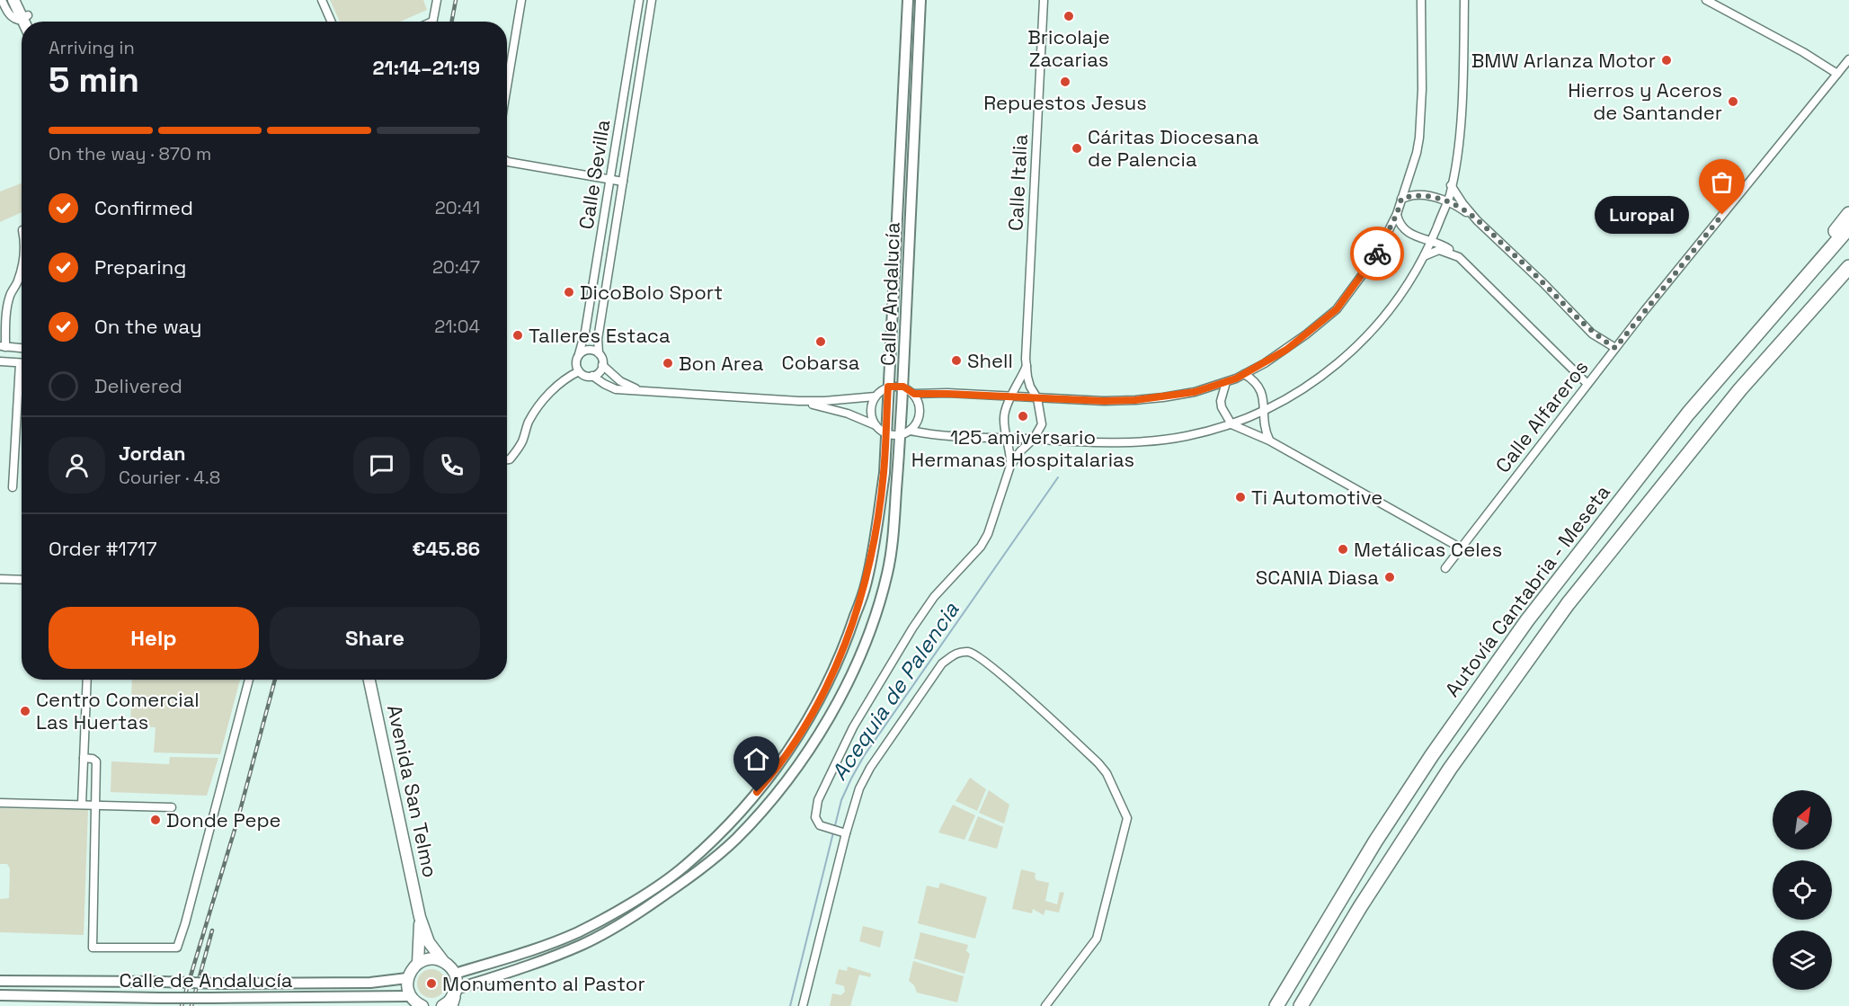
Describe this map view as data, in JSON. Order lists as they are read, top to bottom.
{
  "streets": {
    "highway": ["Autovía Cantabria - Meseta"],
    "main road": ["Calle Andalucía", "Avenida San Telmo", "Calle de Andalucía"],
    "street": ["Calle Sevilla", "Calle Italia", "Calle Alfareros"]
  },
  "crossings": [
    ["Calle Andalucía", "Avenida San Telmo"]
  ],
  "water": ["Acequia de Palencia"],
  "places": [
    "Bricolaje Zacarias",
    "BMW Arlanza Motor",
    "Repuestos Jesus",
    "Hierros y Aceros de Santander",
    "Cáritas Diocesana de Palencia",
    "Luropal",
    "DicoBolo Sport",
    "Talleres Estaca",
    "Cobarsa",
    "Shell",
    "Bon Area",
    "125 amiversario Hermanas Hospitalarias",
    "Ti Automotive",
    "Metálicas Celes",
    "SCANIA Diasa",
    "Centro Comercial Las Huertas",
    "Donde Pepe",
    "Monumento al Pastor"
  ],
  "north": "top right",
  "page": {
    "heading": ["5 min", "Arriving in", "21:14–21:19"],
    "panel": [
      "Jordan",
      "Courier · 4.8",
      "Order #1717",
      "€45.86"
    ],
    "bar": "On the way · 870 m",
    "list": [
      ["Confirmed", "20:41"],
      ["Preparing", "20:47"],
      ["On the way", "21:04"],
      "Delivered"
    ],
    "bubble": "Luropal",
    "buttons": ["Help", "Share"]
  }
}
